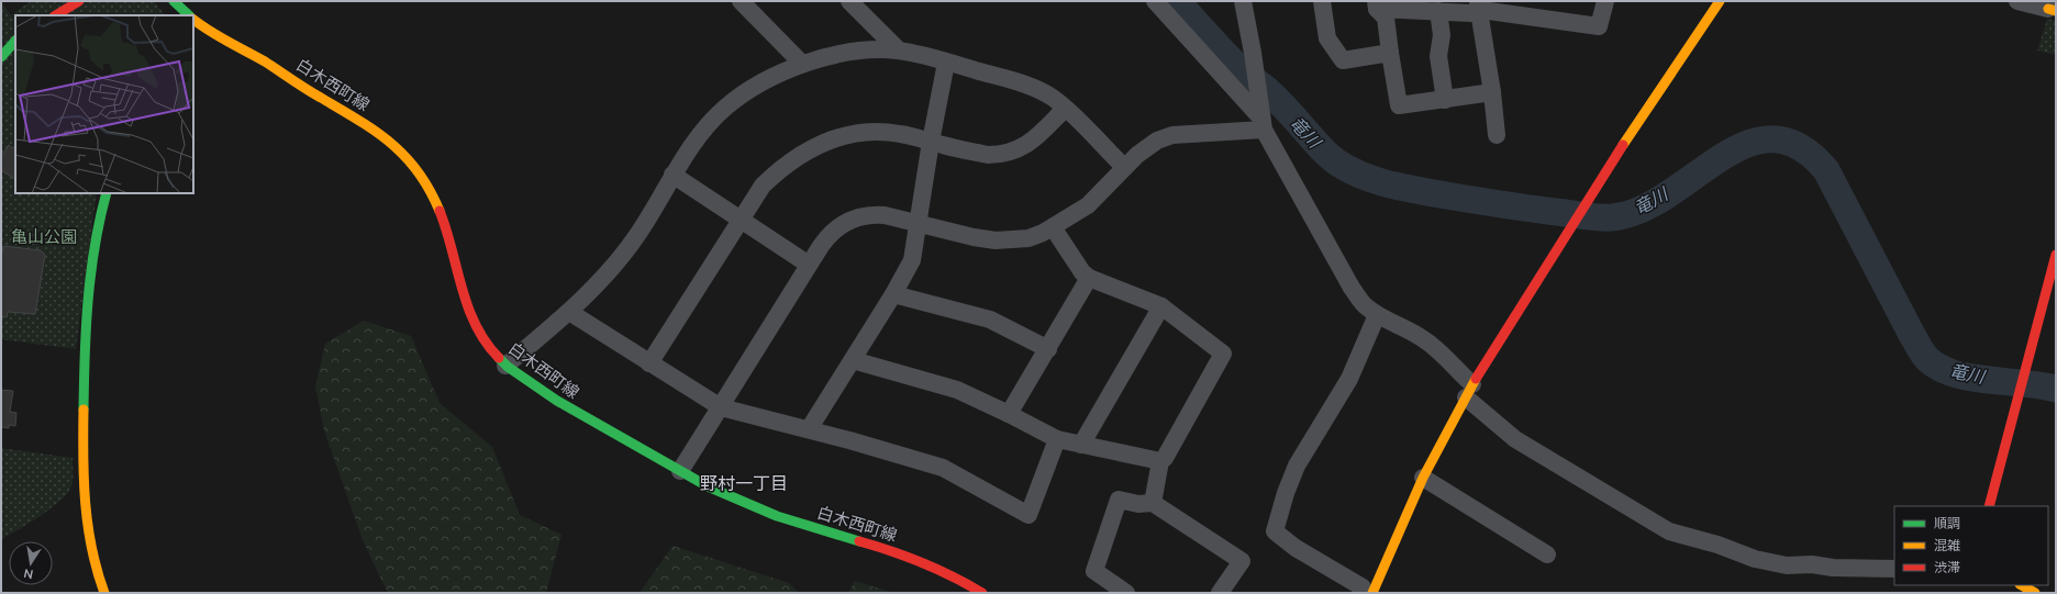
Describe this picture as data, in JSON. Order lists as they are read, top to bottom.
{
  "streets": {
    "street": ["白木西町線"]
  },
  "districts": ["野村一丁目"],
  "water": ["竜川"],
  "parks": ["亀山公園"],
  "legend": ["順調", "混雑", "渋滞"],
  "north": "bottom"
}
